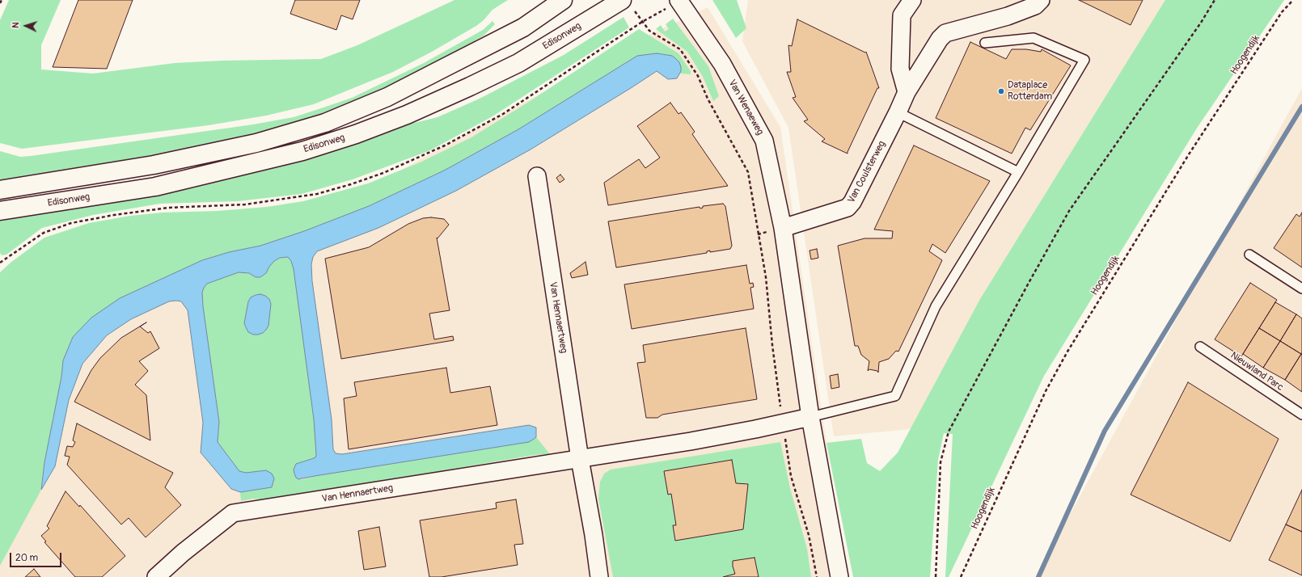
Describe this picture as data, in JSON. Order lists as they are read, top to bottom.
{
  "streets": {
    "main road": ["Edisonweg"],
    "street": ["Van Wenaeweg", "Van Coulsterweg", "Van Hennaertweg"],
    "lane": ["Nieuwland Parc"],
    "path": ["Hoogendijk"]
  },
  "crossings": [
    ["Van Wenaeweg", "Van Coulsterweg"],
    ["Van Wenaeweg", "Van Hennaertweg"]
  ],
  "places": ["Dataplace Rotterdam"],
  "scale_bar": "20 m",
  "north": "left"
}
